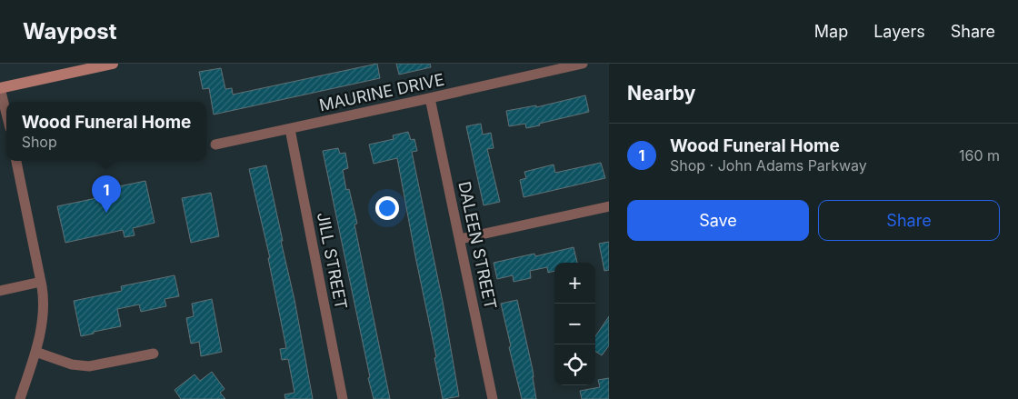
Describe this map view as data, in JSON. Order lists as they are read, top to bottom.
{
  "streets": {
    "street": ["MAURINE DRIVE", "DALEEN STREET", "JILL STREET"]
  },
  "crossings": [
    ["MAURINE DRIVE", "DALEEN STREET"],
    ["MAURINE DRIVE", "JILL STREET"]
  ],
  "page": {
    "header": "Waypost",
    "nav": ["Map", "Layers", "Share"],
    "heading": "Nearby",
    "popup": ["Wood Funeral Home", "Shop"],
    "list": [
      {
        "mark": "1",
        "name": "Wood Funeral Home",
        "note": "Shop · John Adams Parkway",
        "value": "160 m"
      }
    ],
    "pins": "1",
    "buttons": ["Save", "Share"],
    "map_buttons": ["+", "−"]
  }
}
